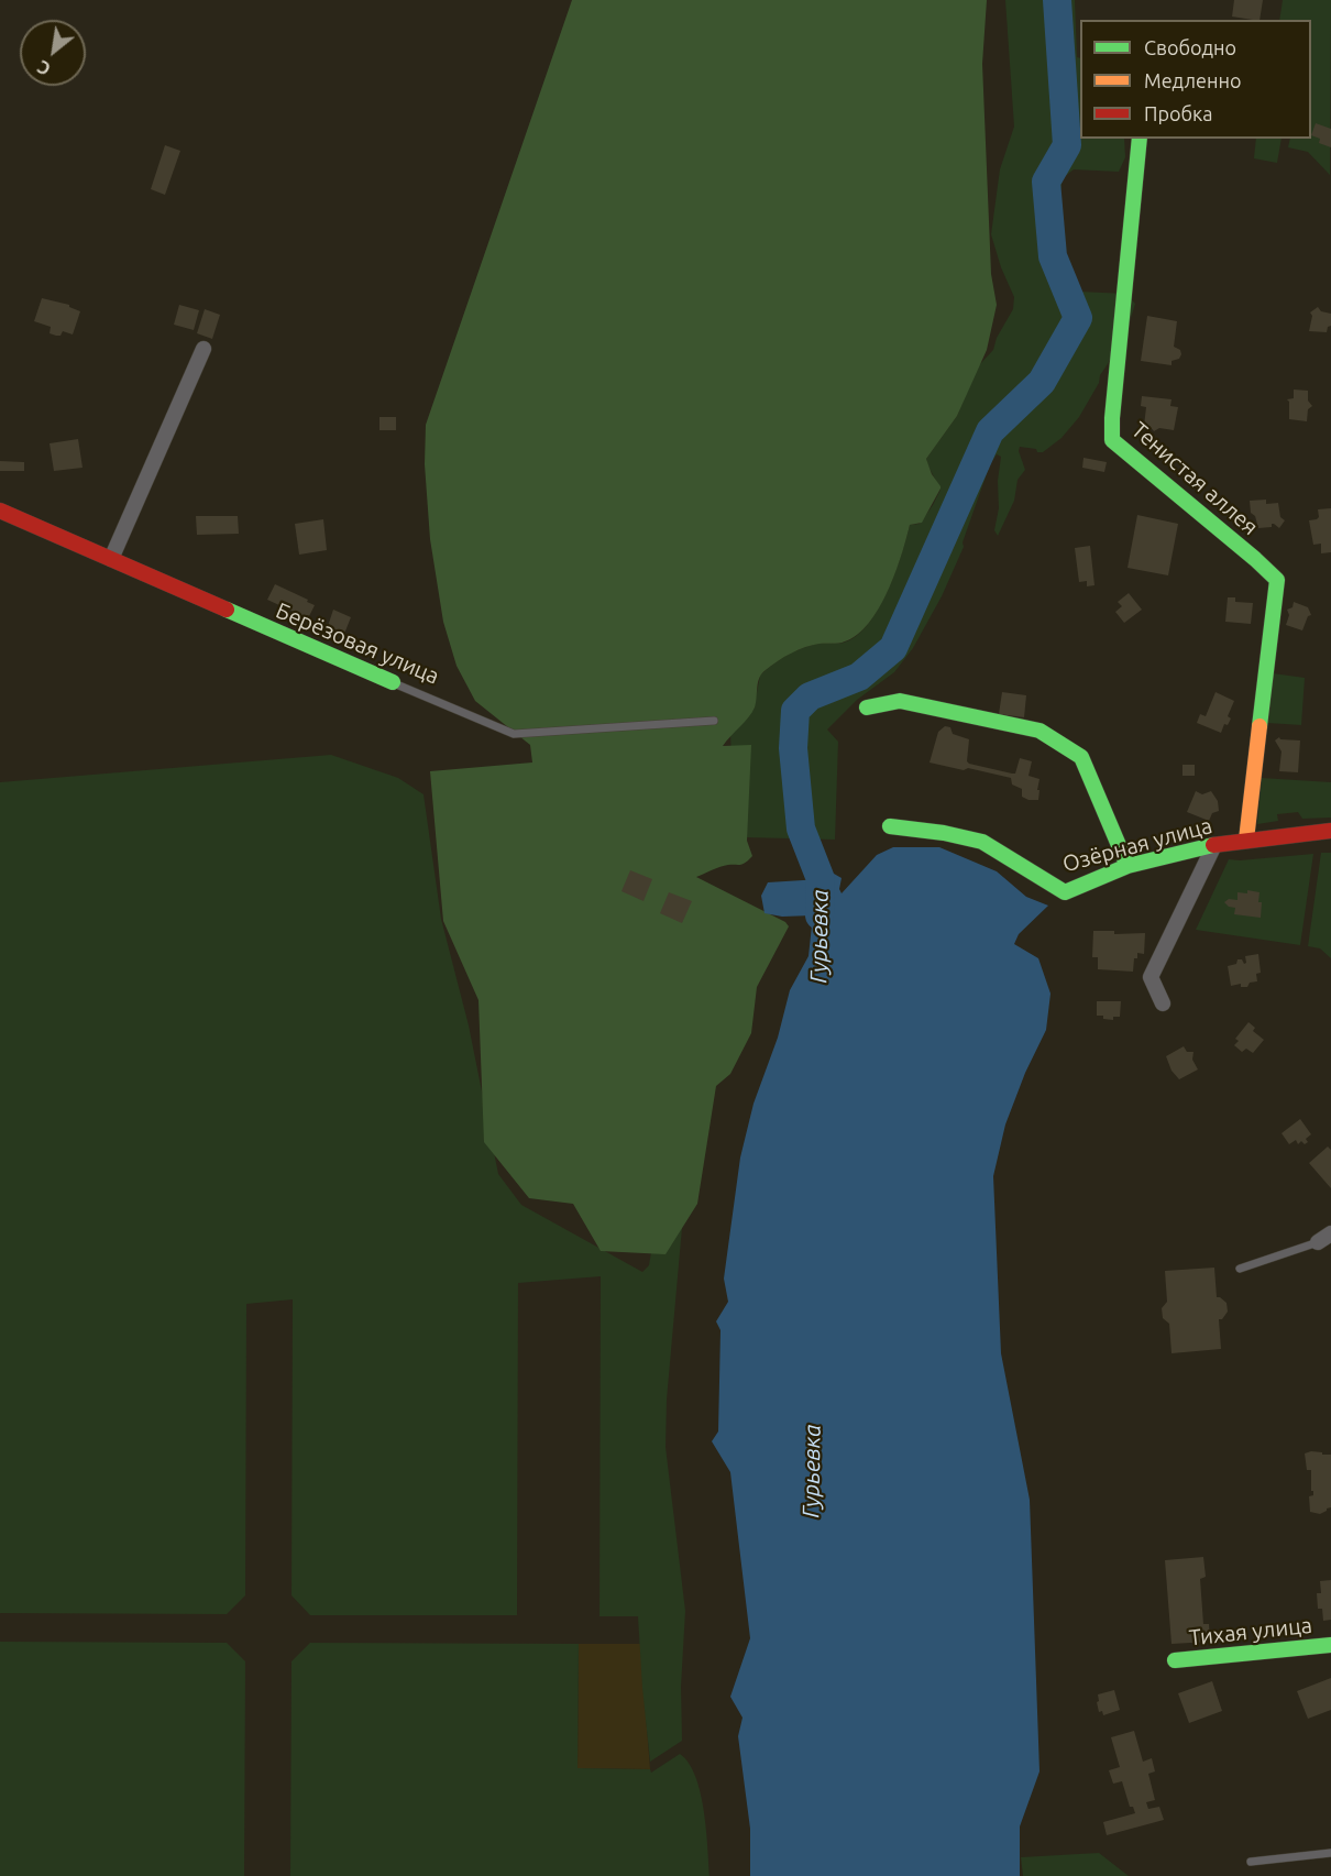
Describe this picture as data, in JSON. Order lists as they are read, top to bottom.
{
  "streets": {
    "street": [
      "Тенистая аллея",
      "Берёзовая улица",
      "Озёрная улица",
      "Тихая улица"
    ]
  },
  "crossings": [
    ["Тенистая аллея", "Озёрная улица"]
  ],
  "water": ["Гурьевка"],
  "legend": ["Свободно", "Медленно", "Пробка"],
  "north": "bottom left"
}
